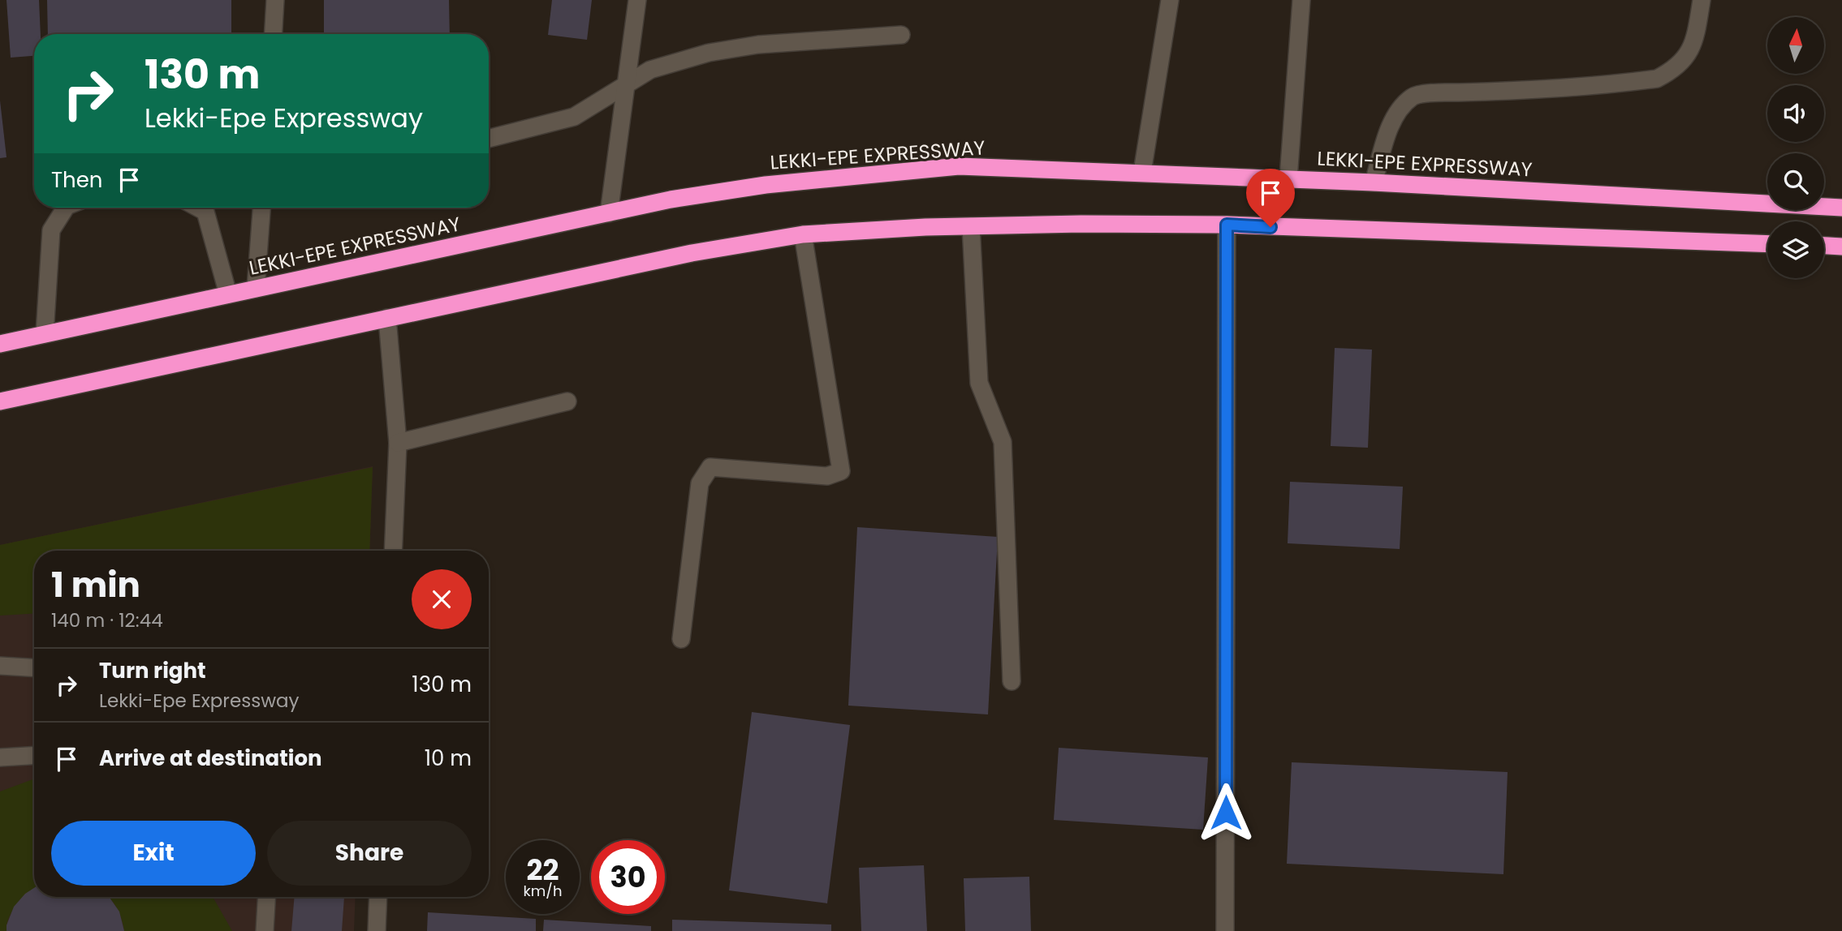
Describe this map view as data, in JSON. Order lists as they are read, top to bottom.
{
  "streets": {
    "highway": ["LEKKI-EPE EXPRESSWAY"]
  },
  "north": "top",
  "page": {
    "turn": ["130 m", "Lekki-Epe Expressway"],
    "then": "Then",
    "heading": ["1 min", "140 m · 12:44"],
    "list": [
      {
        "name": "Turn right",
        "note": "Lekki-Epe Expressway",
        "value": "130 m"
      },
      {
        "name": "Arrive at destination",
        "value": "10 m"
      }
    ],
    "buttons": ["Exit", "Share"],
    "speed": "22 km/h",
    "limit": "30"
  }
}
